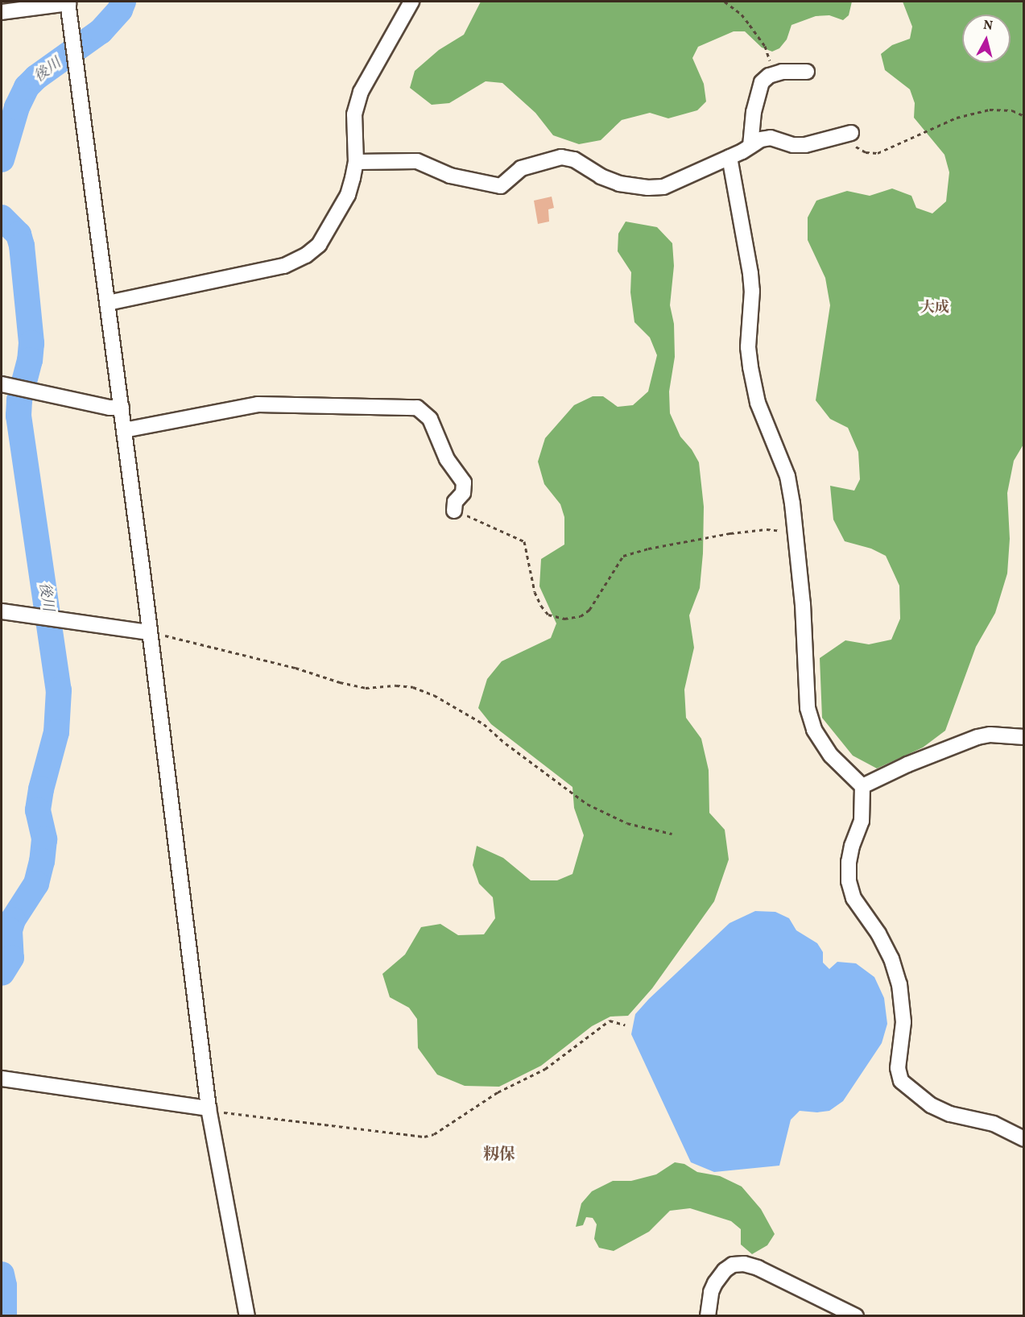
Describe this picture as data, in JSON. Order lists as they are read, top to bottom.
{
  "districts": ["大成", "籾保"],
  "water": ["後川"],
  "north": "top"
}
